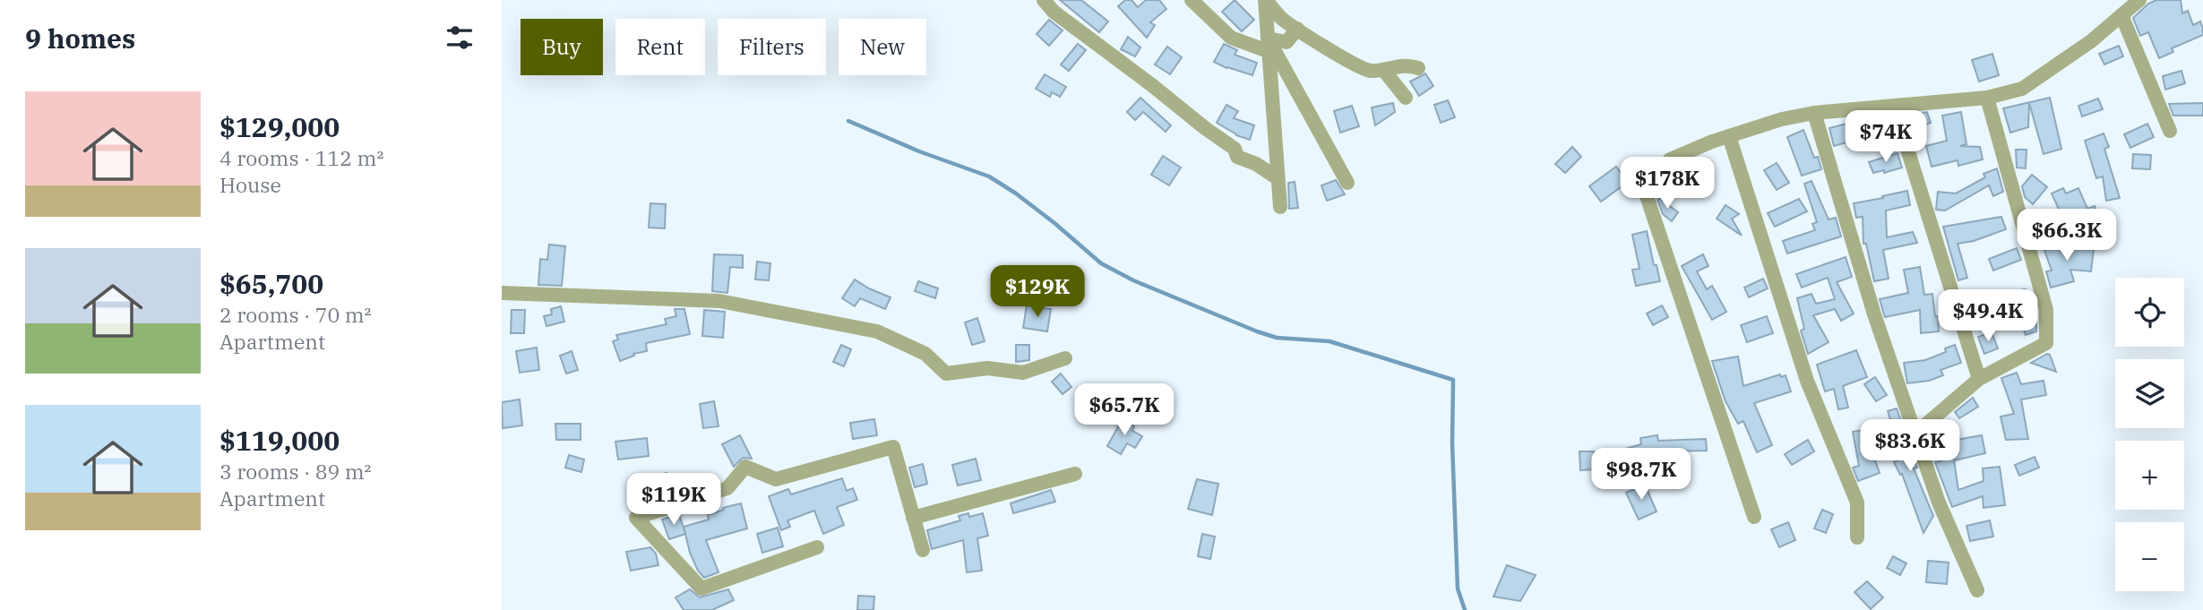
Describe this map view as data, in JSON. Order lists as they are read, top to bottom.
{
  "page": {
    "heading": "9 homes",
    "chip": [
      "Buy",
      "Rent",
      "Filters",
      "New"
    ],
    "list": [
      {
        "name": "$129,000",
        "note": "4 rooms · 112 m² · House"
      },
      {
        "name": "$65,700",
        "note": "2 rooms · 70 m² · Apartment"
      },
      {
        "name": "$119,000",
        "note": "3 rooms · 89 m² · Apartment"
      }
    ],
    "price": [
      "$74K",
      "$178K",
      "$66.3K",
      "$129K",
      "$49.4K",
      "$65.7K",
      "$83.6K",
      "$98.7K",
      "$119K"
    ],
    "map_buttons": ["+", "−"]
  }
}
